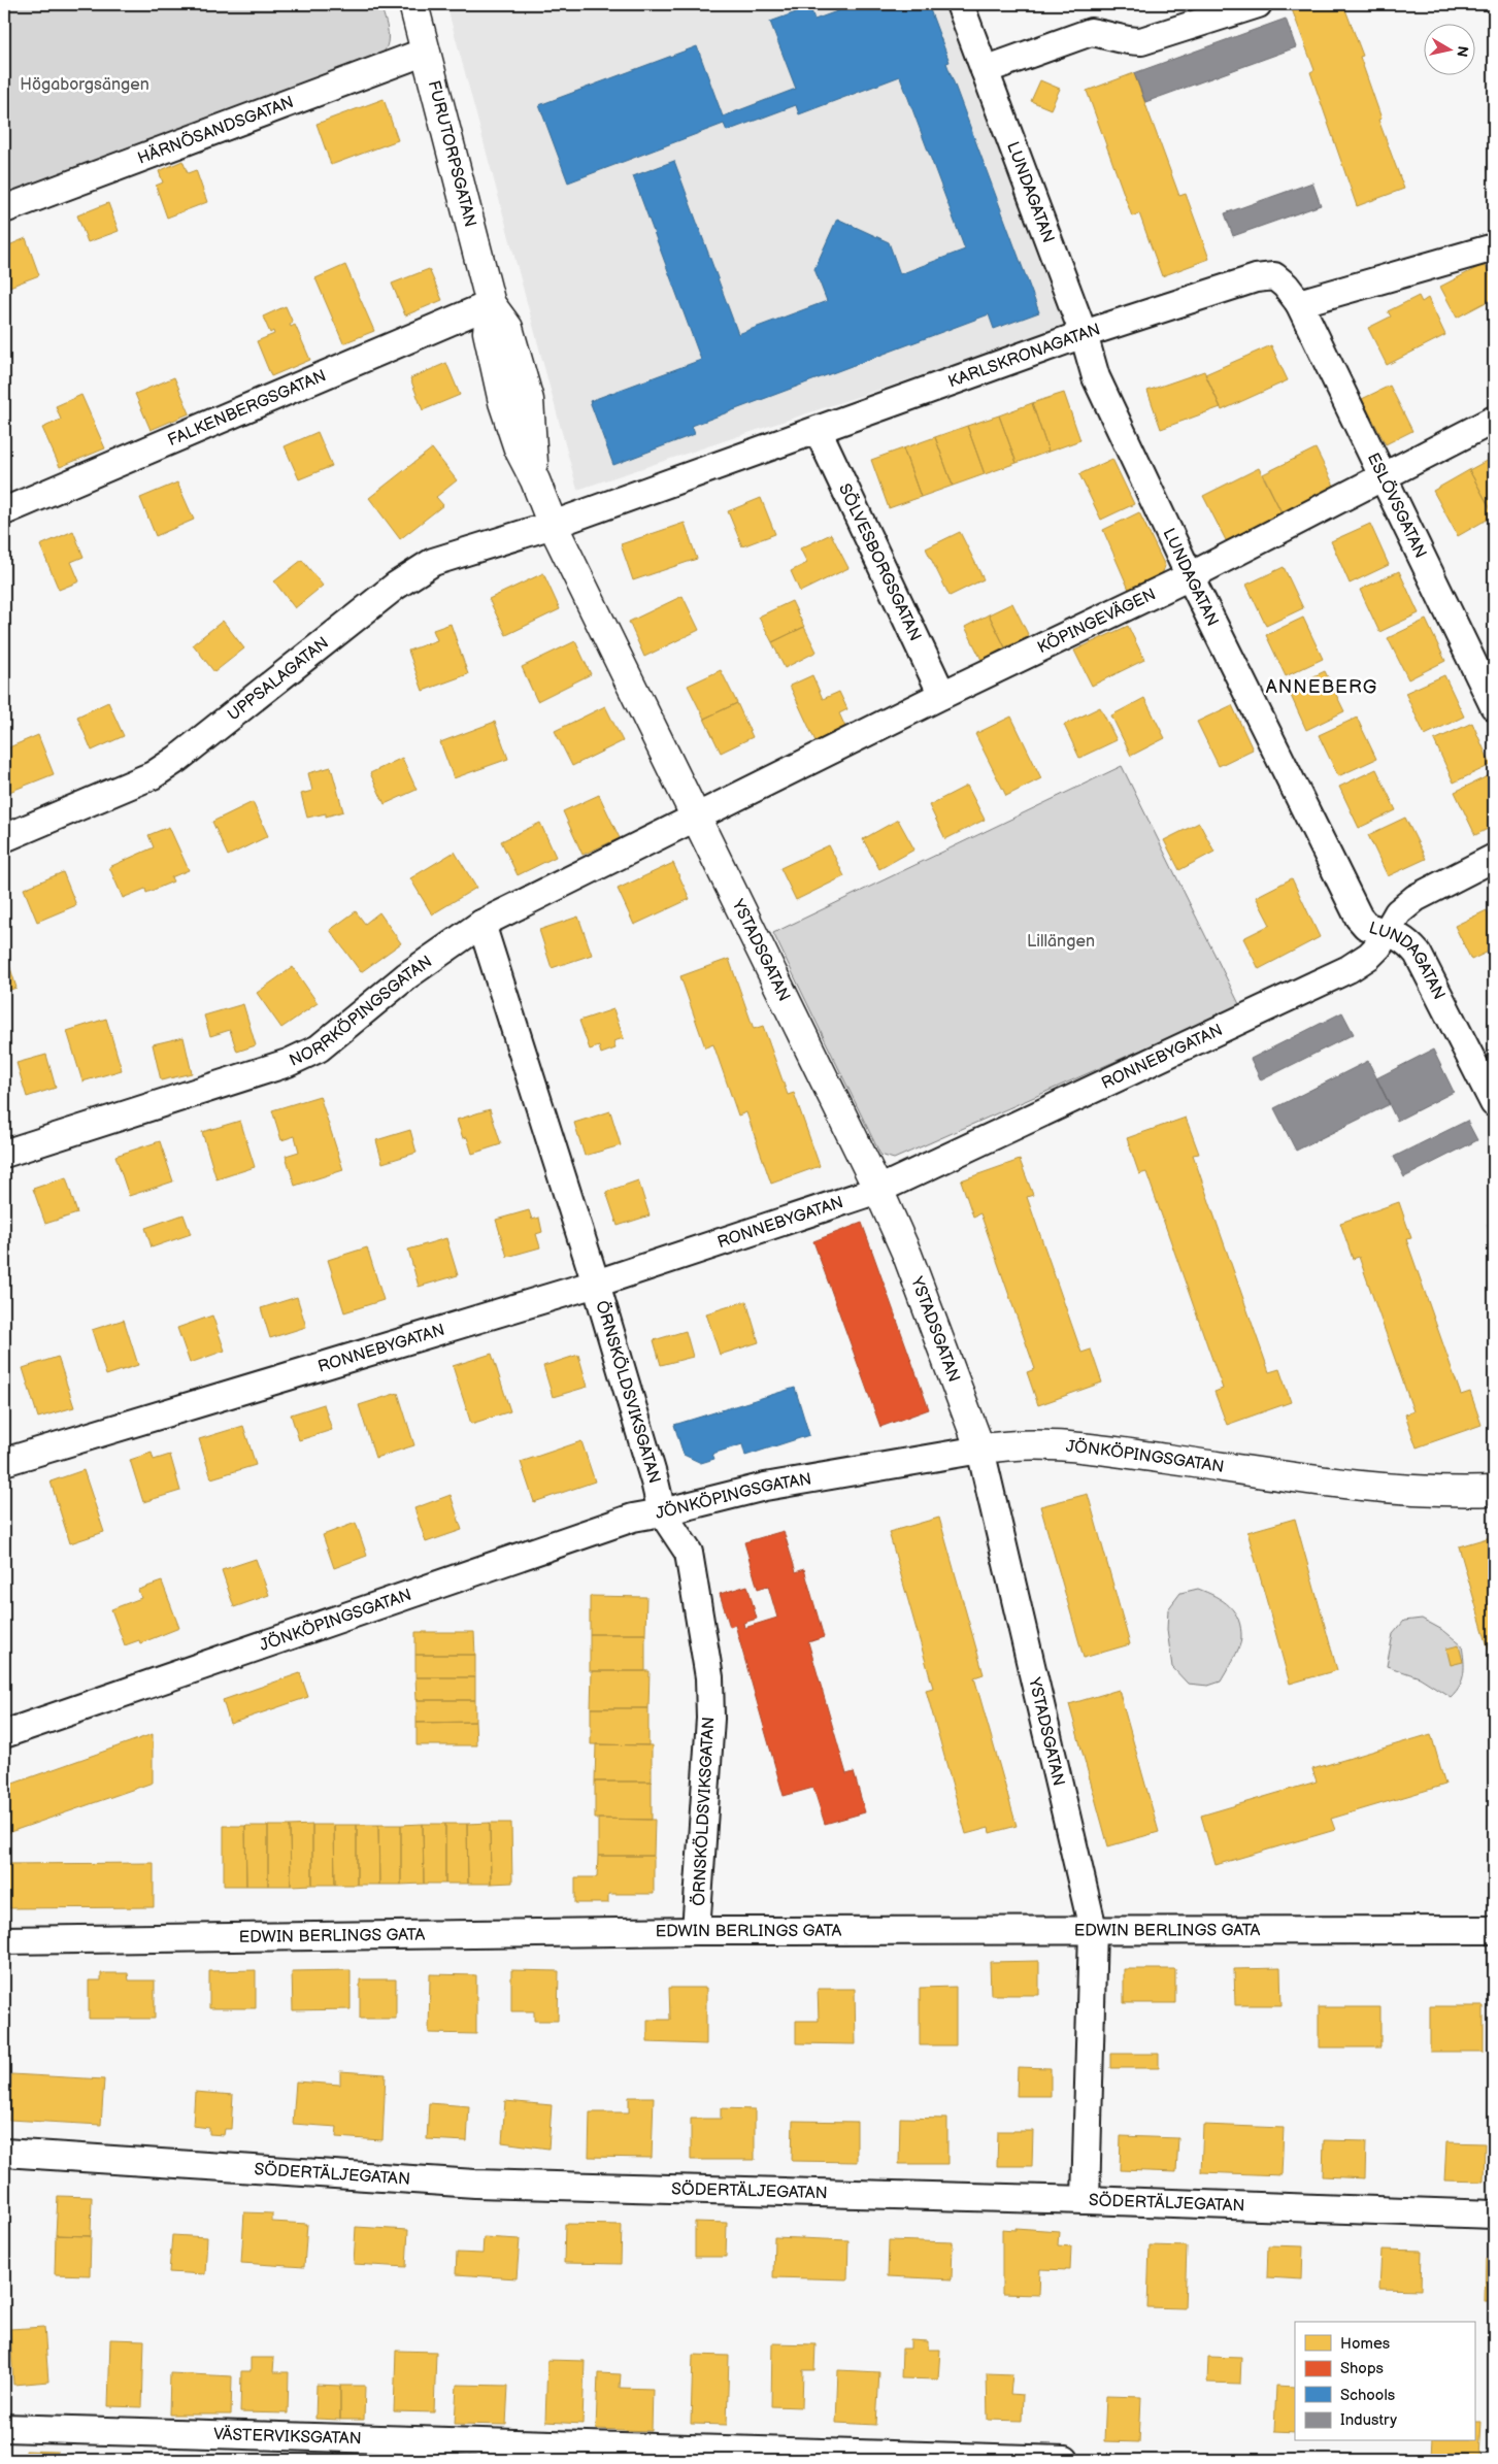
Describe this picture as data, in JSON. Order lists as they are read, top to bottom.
{
  "streets": {
    "street": [
      "HÄRNÖSANDSGATAN",
      "FURUTORPSGATAN",
      "LUNDAGATAN",
      "KARLSKRONAGATAN",
      "FALKENBERGSGATAN",
      "ESLÖVSGATAN",
      "SÖLVESBORGSGATAN",
      "KÖPINGEVÄGEN",
      "UPPSALAGATAN",
      "YSTADSGATAN",
      "NORRKÖPINGSGATAN",
      "RONNEBYGATAN",
      "ÖRNSKÖLDSVIKSGATAN",
      "JÖNKÖPINGSGATAN",
      "EDWIN BERLINGS GATA",
      "SÖDERTÄLJEGATAN",
      "VÄSTERVIKSGATAN"
    ]
  },
  "crossings": [
    ["HÄRNÖSANDSGATAN", "FURUTORPSGATAN"],
    ["FURUTORPSGATAN", "KARLSKRONAGATAN"],
    ["FURUTORPSGATAN", "FALKENBERGSGATAN"],
    ["FURUTORPSGATAN", "UPPSALAGATAN"],
    ["FURUTORPSGATAN", "YSTADSGATAN"],
    ["LUNDAGATAN", "KARLSKRONAGATAN"],
    ["LUNDAGATAN", "KÖPINGEVÄGEN"],
    ["LUNDAGATAN", "RONNEBYGATAN"],
    ["KARLSKRONAGATAN", "ESLÖVSGATAN"],
    ["KARLSKRONAGATAN", "SÖLVESBORGSGATAN"],
    ["KARLSKRONAGATAN", "UPPSALAGATAN"],
    ["KARLSKRONAGATAN", "YSTADSGATAN"],
    ["ESLÖVSGATAN", "KÖPINGEVÄGEN"],
    ["SÖLVESBORGSGATAN", "KÖPINGEVÄGEN"],
    ["KÖPINGEVÄGEN", "YSTADSGATAN"],
    ["KÖPINGEVÄGEN", "NORRKÖPINGSGATAN"],
    ["UPPSALAGATAN", "YSTADSGATAN"],
    ["YSTADSGATAN", "NORRKÖPINGSGATAN"],
    ["YSTADSGATAN", "RONNEBYGATAN"],
    ["YSTADSGATAN", "JÖNKÖPINGSGATAN"],
    ["YSTADSGATAN", "EDWIN BERLINGS GATA"],
    ["YSTADSGATAN", "SÖDERTÄLJEGATAN"],
    ["NORRKÖPINGSGATAN", "ÖRNSKÖLDSVIKSGATAN"],
    ["RONNEBYGATAN", "ÖRNSKÖLDSVIKSGATAN"],
    ["ÖRNSKÖLDSVIKSGATAN", "JÖNKÖPINGSGATAN"],
    ["ÖRNSKÖLDSVIKSGATAN", "EDWIN BERLINGS GATA"]
  ],
  "districts": ["ANNEBERG"],
  "parks": ["Högaborgsängen", "Lillängen"],
  "legend": [
    "Homes",
    "Shops",
    "Schools",
    "Industry"
  ],
  "north": "right"
}
